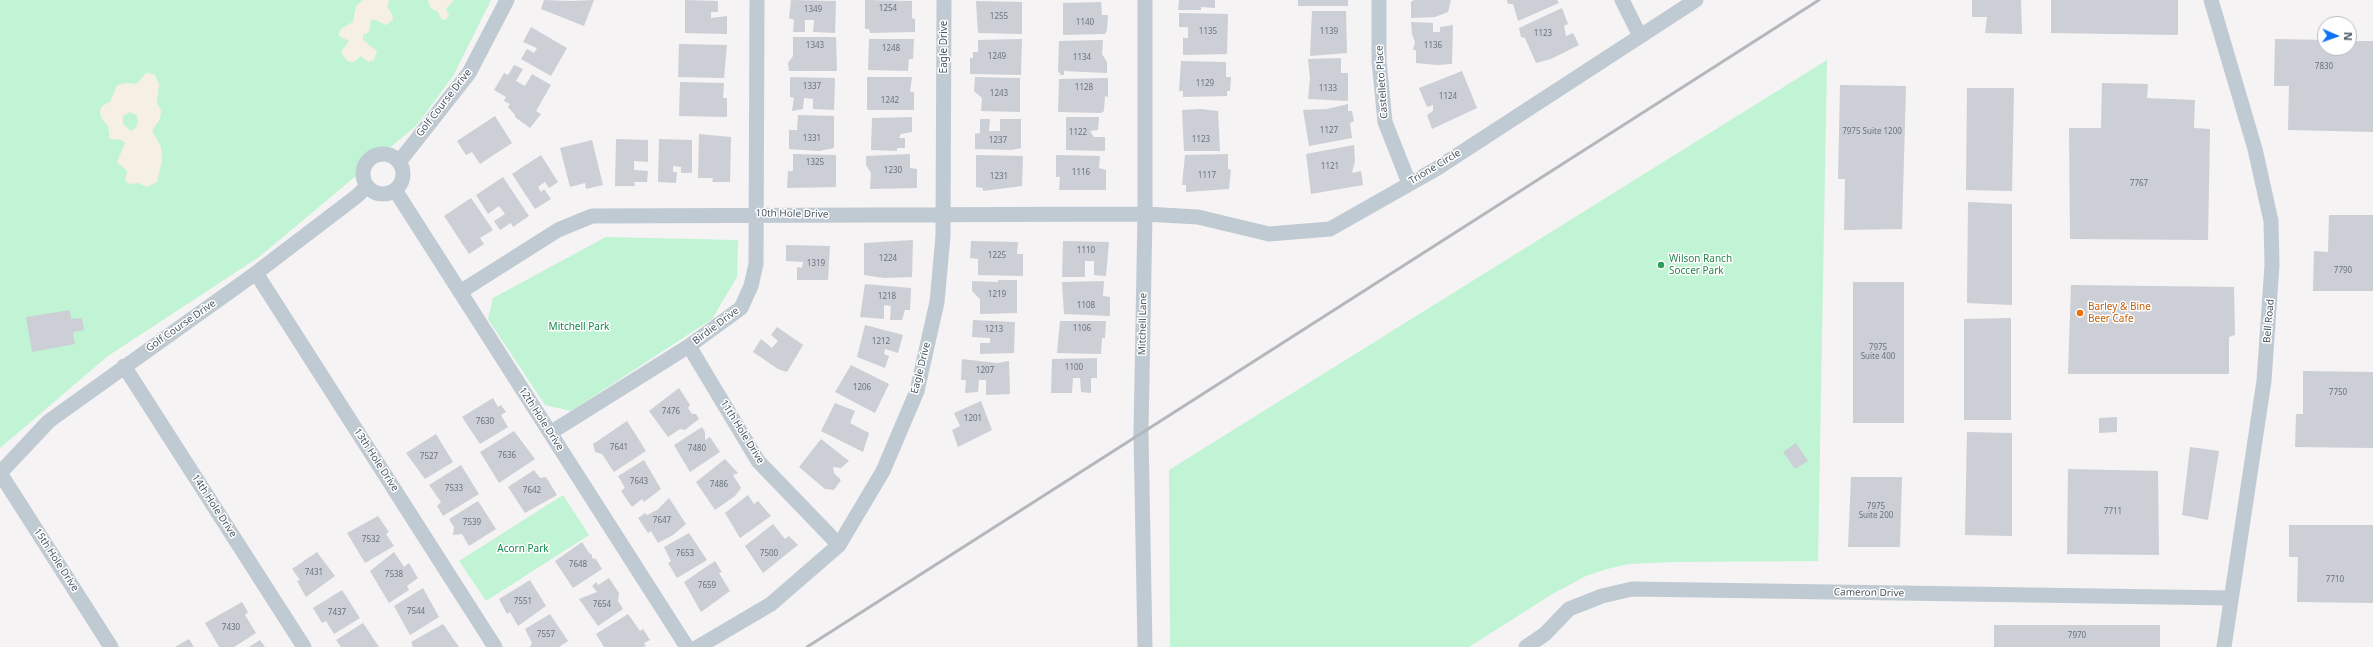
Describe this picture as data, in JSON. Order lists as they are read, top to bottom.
{
  "streets": {
    "street": [
      "Eagle Drive",
      "Castelleto Place",
      "Golf Course Drive",
      "Trione Circle",
      "10th Hole Drive",
      "Bell Road",
      "Mitchell Lane",
      "Birdie Drive",
      "12th Hole Drive",
      "11th Hole Drive",
      "13th Hole Drive",
      "14th Hole Drive",
      "15th Hole Drive",
      "Cameron Drive"
    ]
  },
  "crossings": [
    ["Eagle Drive", "10th Hole Drive"],
    ["Eagle Drive", "11th Hole Drive"],
    ["Castelleto Place", "Trione Circle"],
    ["Golf Course Drive", "12th Hole Drive"],
    ["Golf Course Drive", "13th Hole Drive"],
    ["Golf Course Drive", "14th Hole Drive"],
    ["Golf Course Drive", "15th Hole Drive"],
    ["Trione Circle", "10th Hole Drive"],
    ["Trione Circle", "Mitchell Lane"],
    ["10th Hole Drive", "Mitchell Lane"],
    ["10th Hole Drive", "Birdie Drive"],
    ["10th Hole Drive", "12th Hole Drive"],
    ["Bell Road", "Cameron Drive"],
    ["Birdie Drive", "12th Hole Drive"],
    ["Birdie Drive", "11th Hole Drive"]
  ],
  "parks": ["Mitchell Park", "Acorn Park"],
  "places": ["Wilson Ranch Soccer Park", "Barley & Bine Beer Cafe"],
  "house_numbers": [
    "1254",
    "1349",
    "1255",
    "1140",
    "1135",
    "1139",
    "1123",
    "1343",
    "1136",
    "1248",
    "1249",
    "1134",
    "7830",
    "1129",
    "1337",
    "1128",
    "1133",
    "1243",
    "1124",
    "1242",
    "1127",
    "7975 Suite 1200",
    "1122",
    "1331",
    "1123",
    "1237",
    "1325",
    "1121",
    "1230",
    "1116",
    "1117",
    "1231",
    "7767",
    "1110",
    "1225",
    "1224",
    "1319",
    "7790",
    "1219",
    "1218",
    "1108",
    "1106",
    "1213",
    "1212",
    "7975 Suite 400",
    "1100",
    "1207",
    "1206",
    "7750",
    "7476",
    "1201",
    "7630",
    "7641",
    "7480",
    "7636",
    "7527",
    "7643",
    "7486",
    "7533",
    "7642",
    "7975 Suite 200",
    "7711",
    "7647",
    "7539",
    "7532",
    "7653",
    "7500",
    "7648",
    "7431",
    "7538",
    "7710",
    "7659",
    "7551",
    "7654",
    "7544",
    "7437",
    "7430",
    "7557",
    "7970"
  ],
  "north": "right"
}
